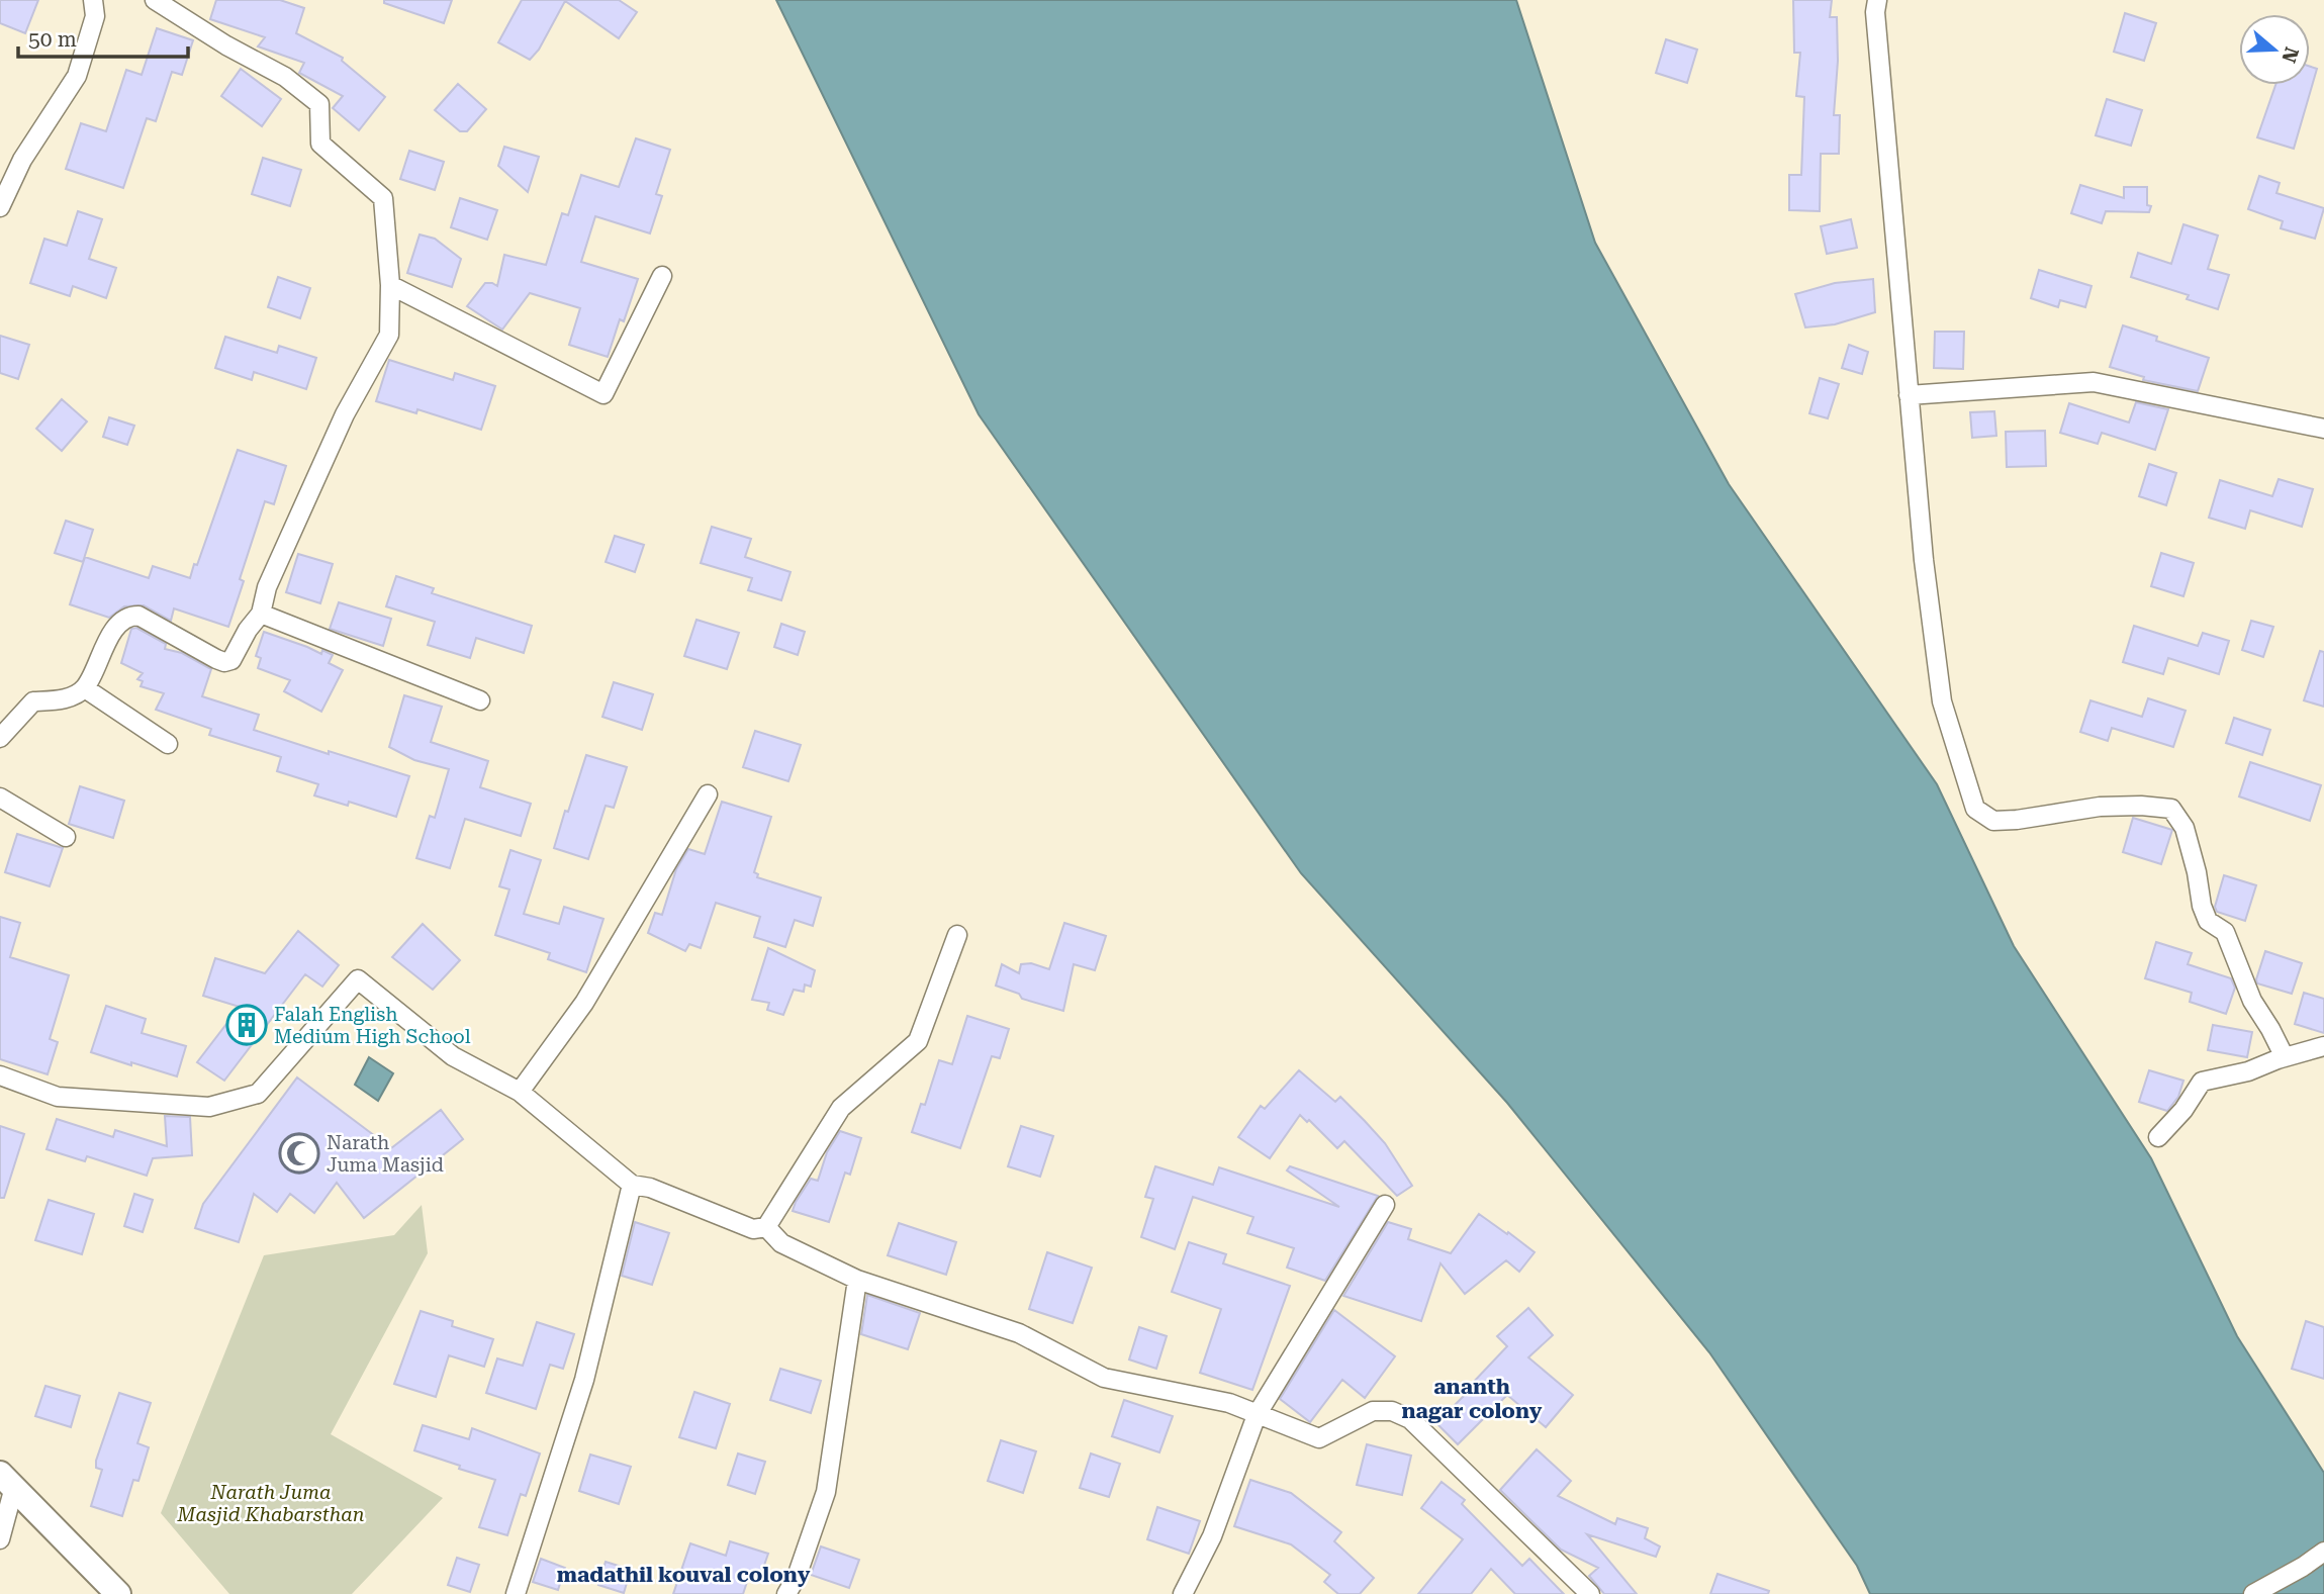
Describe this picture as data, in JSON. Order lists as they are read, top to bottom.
{
  "districts": ["ananth nagar colony", "madathil kouval colony"],
  "parks": ["Narath Juma Masjid Khabarsthan"],
  "places": {
    "building": ["Falah English Medium High School"],
    "mosque": ["Narath Juma Masjid"]
  },
  "scale_bar": "50 m",
  "north": "right"
}
